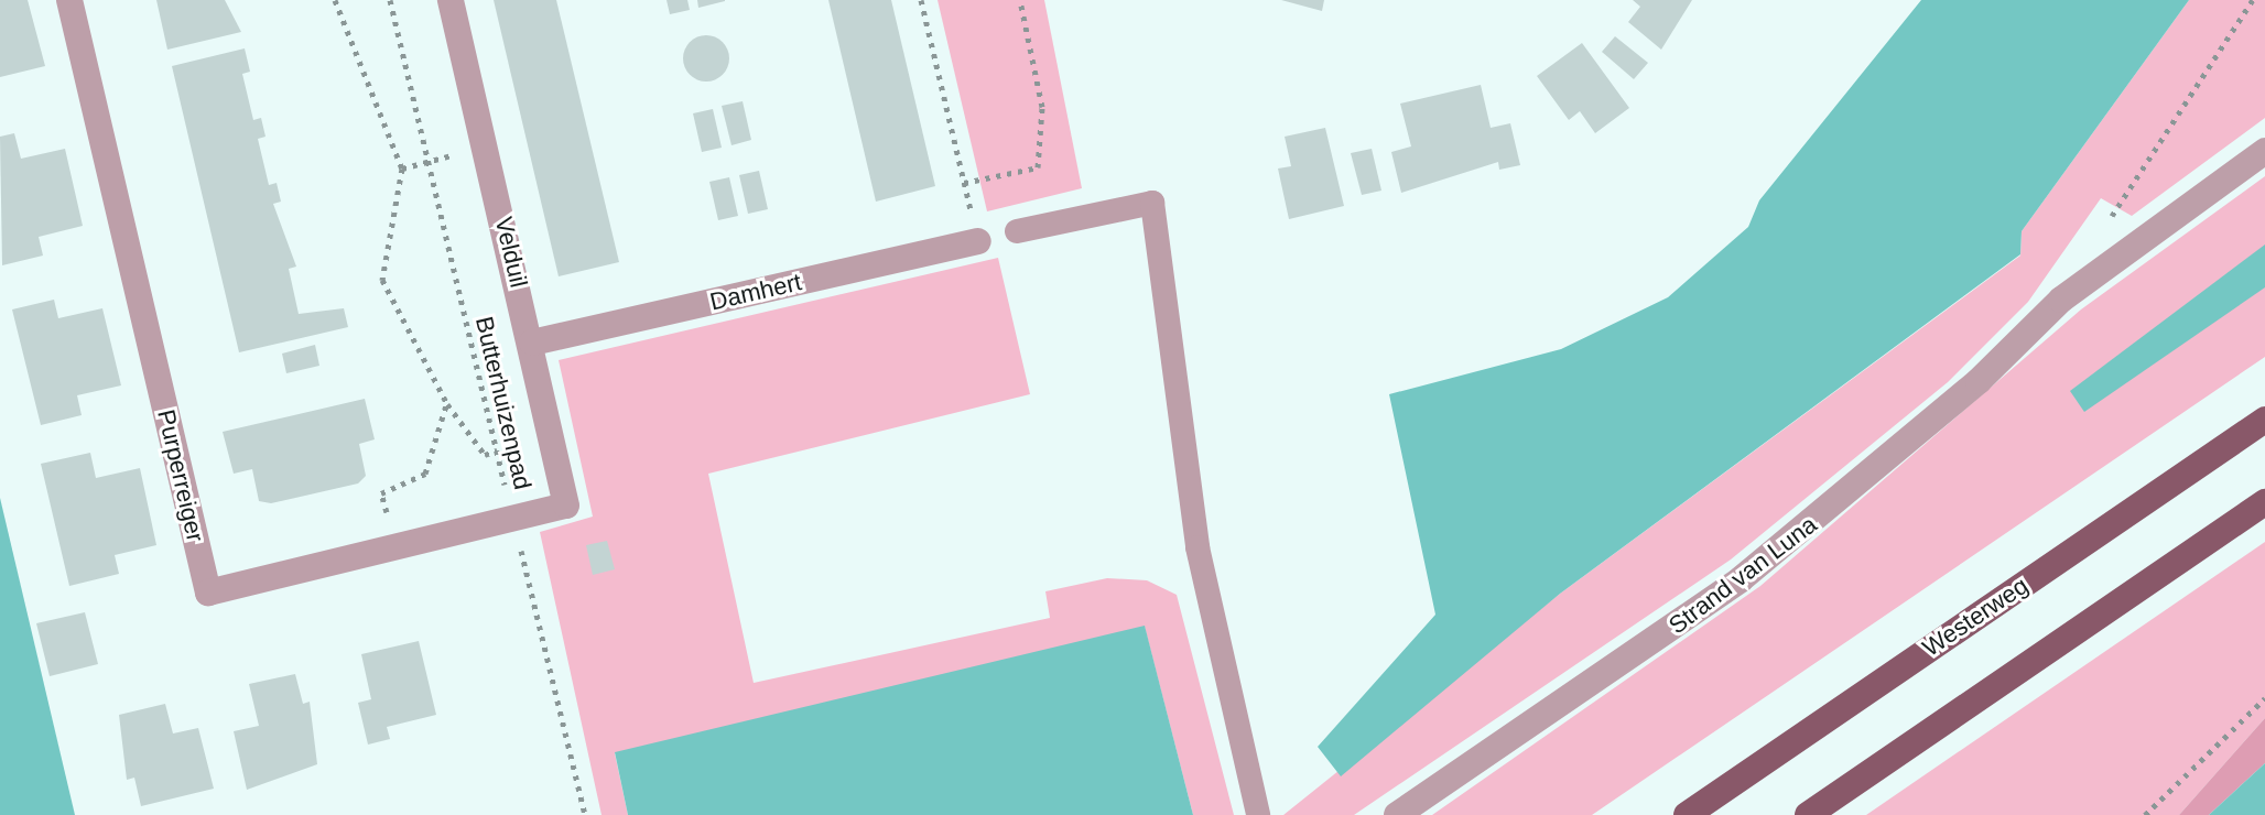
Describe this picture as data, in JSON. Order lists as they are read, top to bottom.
{
  "streets": {
    "main road": ["Westerweg"],
    "street": [
      "Velduil",
      "Damhert",
      "Purperreiger",
      "Strand van Luna"
    ],
    "path": ["Butterhuizenpad"]
  },
  "crossings": [
    ["Velduil", "Damhert"],
    ["Velduil", "Purperreiger"],
    ["Butterhuizenpad", "Purperreiger"]
  ]
}
